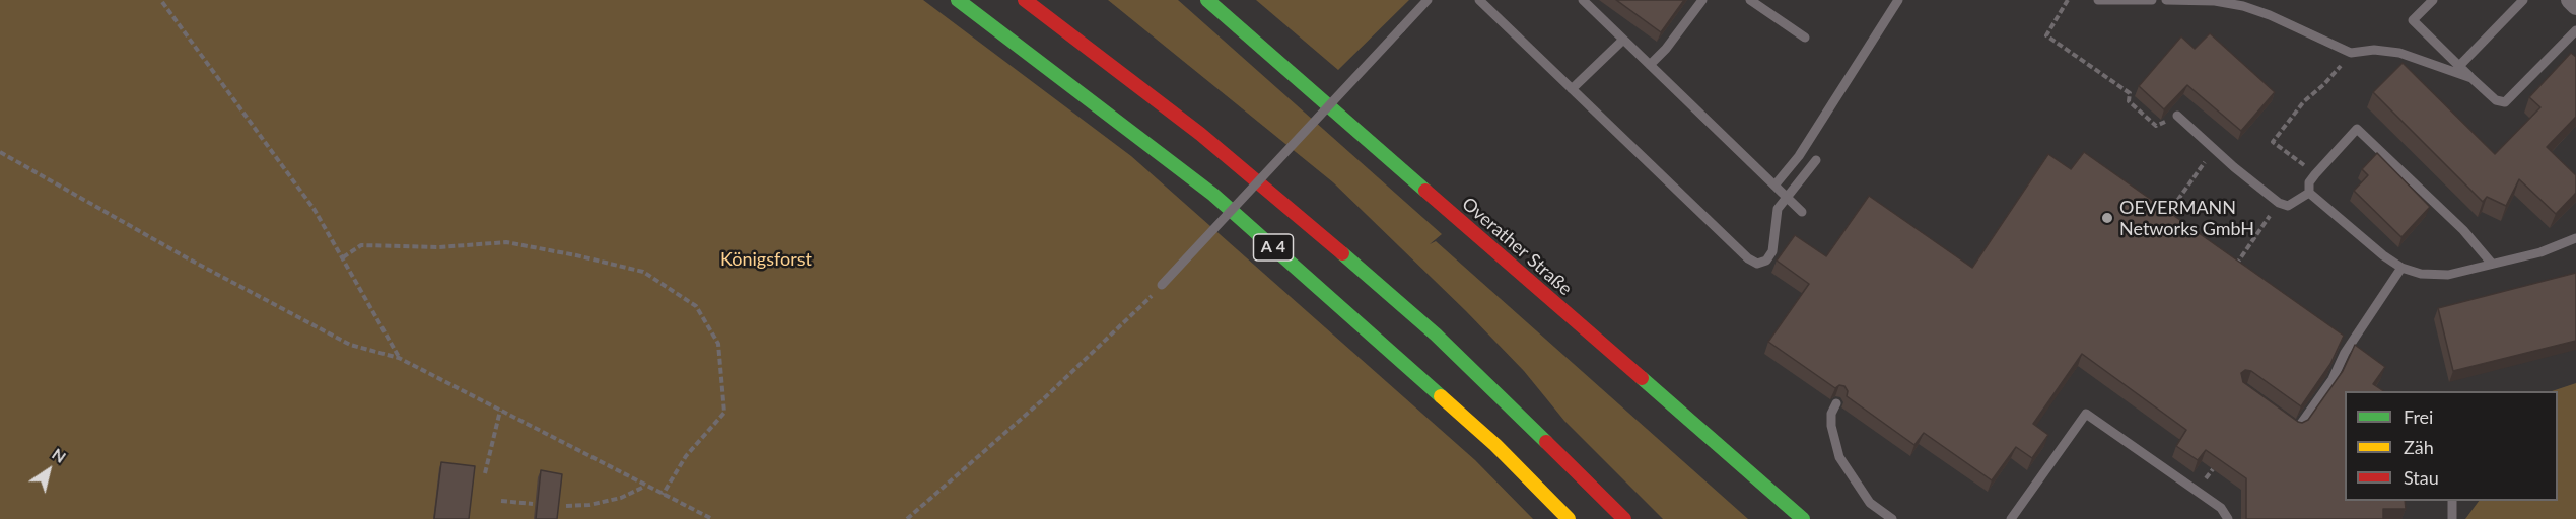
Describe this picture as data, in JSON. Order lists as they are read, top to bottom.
{
  "streets": {
    "main road": ["Overather Straße", "A 4"]
  },
  "parks": ["Königsforst"],
  "places": ["OEVERMANN Networks GmbH"],
  "legend": ["Frei", "Zäh", "Stau"],
  "north": "top right"
}
